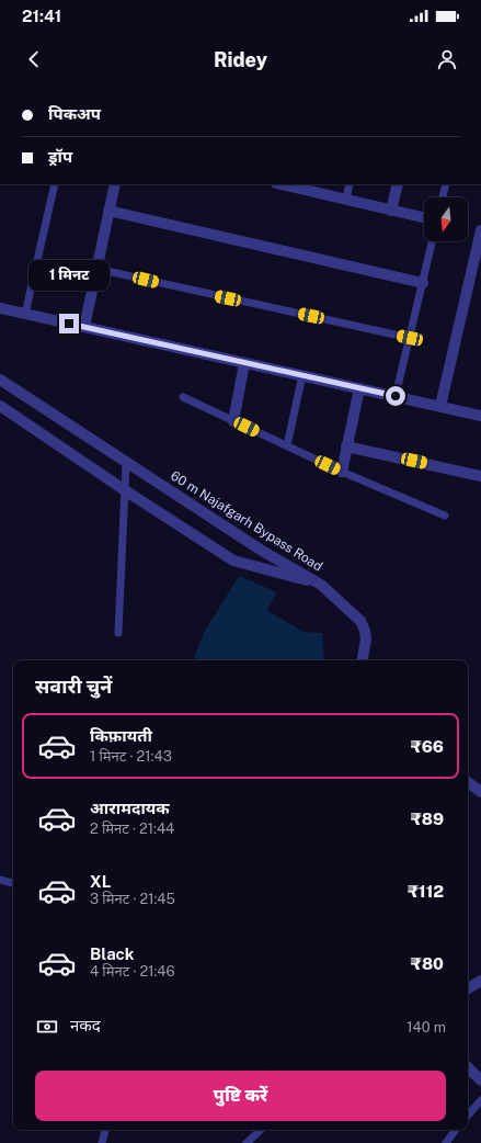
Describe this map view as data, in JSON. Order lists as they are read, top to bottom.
{
  "streets": {
    "street": ["60 m Najafgarh Bypass Road"]
  },
  "north": "bottom",
  "page": {
    "status": "21:41",
    "header": "Ridey",
    "banner": ["पिकअप", "ड्रॉप"],
    "bubble": "1 मिनट",
    "heading": "सवारी चुनें",
    "list": [
      {
        "name": "किफ़ायती",
        "note": "1 मिनट · 21:43",
        "value": "₹66"
      },
      {
        "name": "आरामदायक",
        "note": "2 मिनट · 21:44",
        "value": "₹89"
      },
      {
        "name": "XL",
        "note": "3 मिनट · 21:45",
        "value": "₹112"
      },
      {
        "name": "Black",
        "note": "4 मिनट · 21:46",
        "value": "₹80"
      }
    ],
    "pay": ["नकद", "140 m"],
    "buttons": "पुष्टि करें"
  }
}
